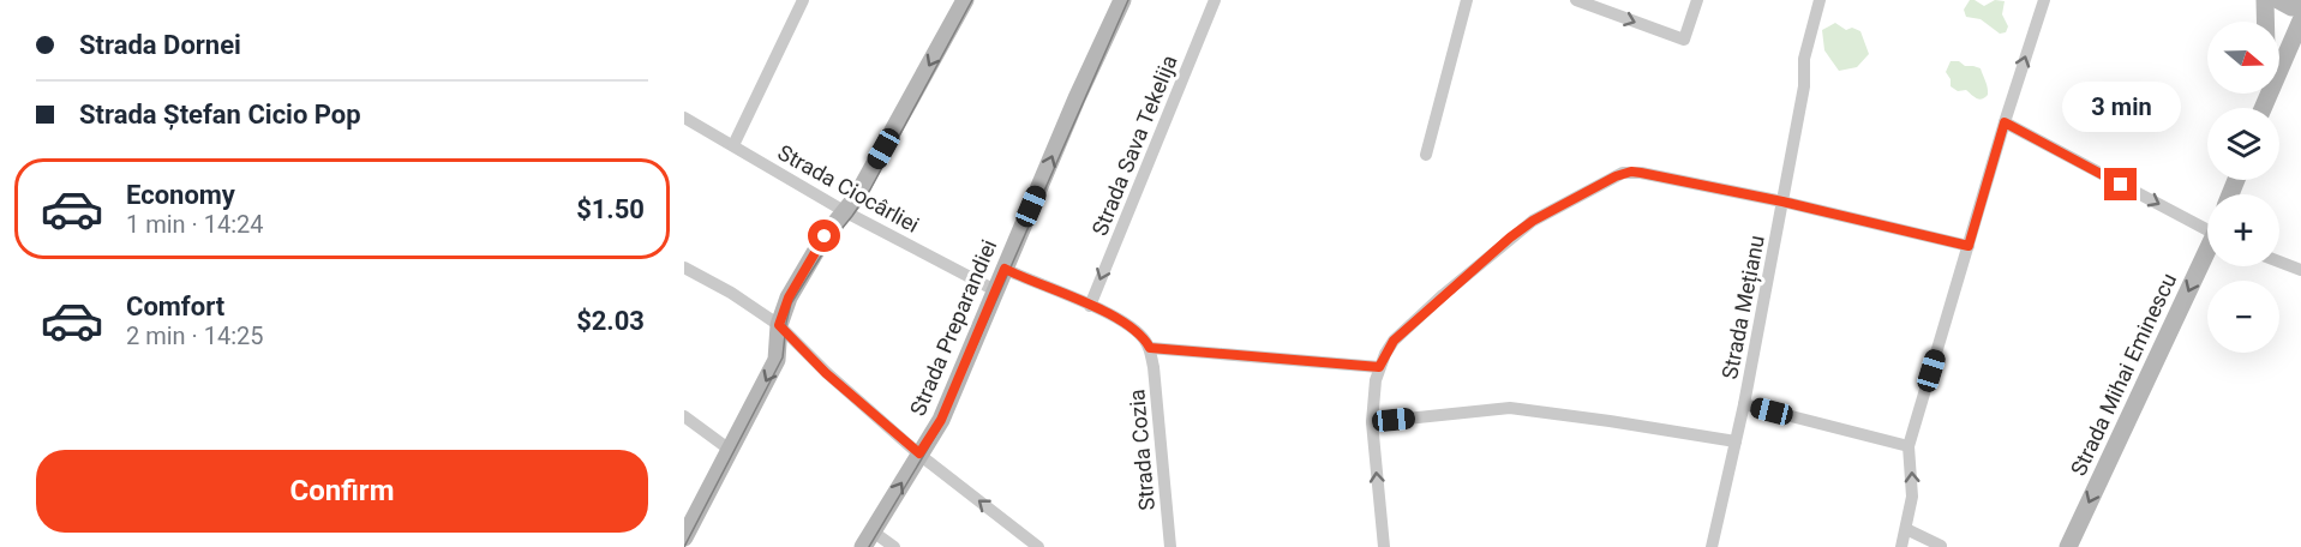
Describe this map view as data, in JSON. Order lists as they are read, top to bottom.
{
  "streets": {
    "main road": ["Strada Preparandiei", "Strada Mihai Eminescu"],
    "street": [
      "Strada Sava Tekelija",
      "Strada Ciocârliei",
      "Strada Mețianu",
      "Strada Cozia"
    ]
  },
  "crossings": [
    ["Strada Ciocârliei", "Strada Preparandiei"]
  ],
  "one_way": ["Strada Sava Tekelija", "Strada Mihai Eminescu"],
  "north": "right",
  "page": {
    "banner": ["Strada Dornei", "Strada Ștefan Cicio Pop"],
    "map_buttons": ["+", "−"],
    "bubble": "3 min",
    "list": [
      {
        "name": "Economy",
        "note": "1 min · 14:24",
        "value": "$1.50"
      },
      {
        "name": "Comfort",
        "note": "2 min · 14:25",
        "value": "$2.03"
      }
    ],
    "buttons": "Confirm"
  }
}
